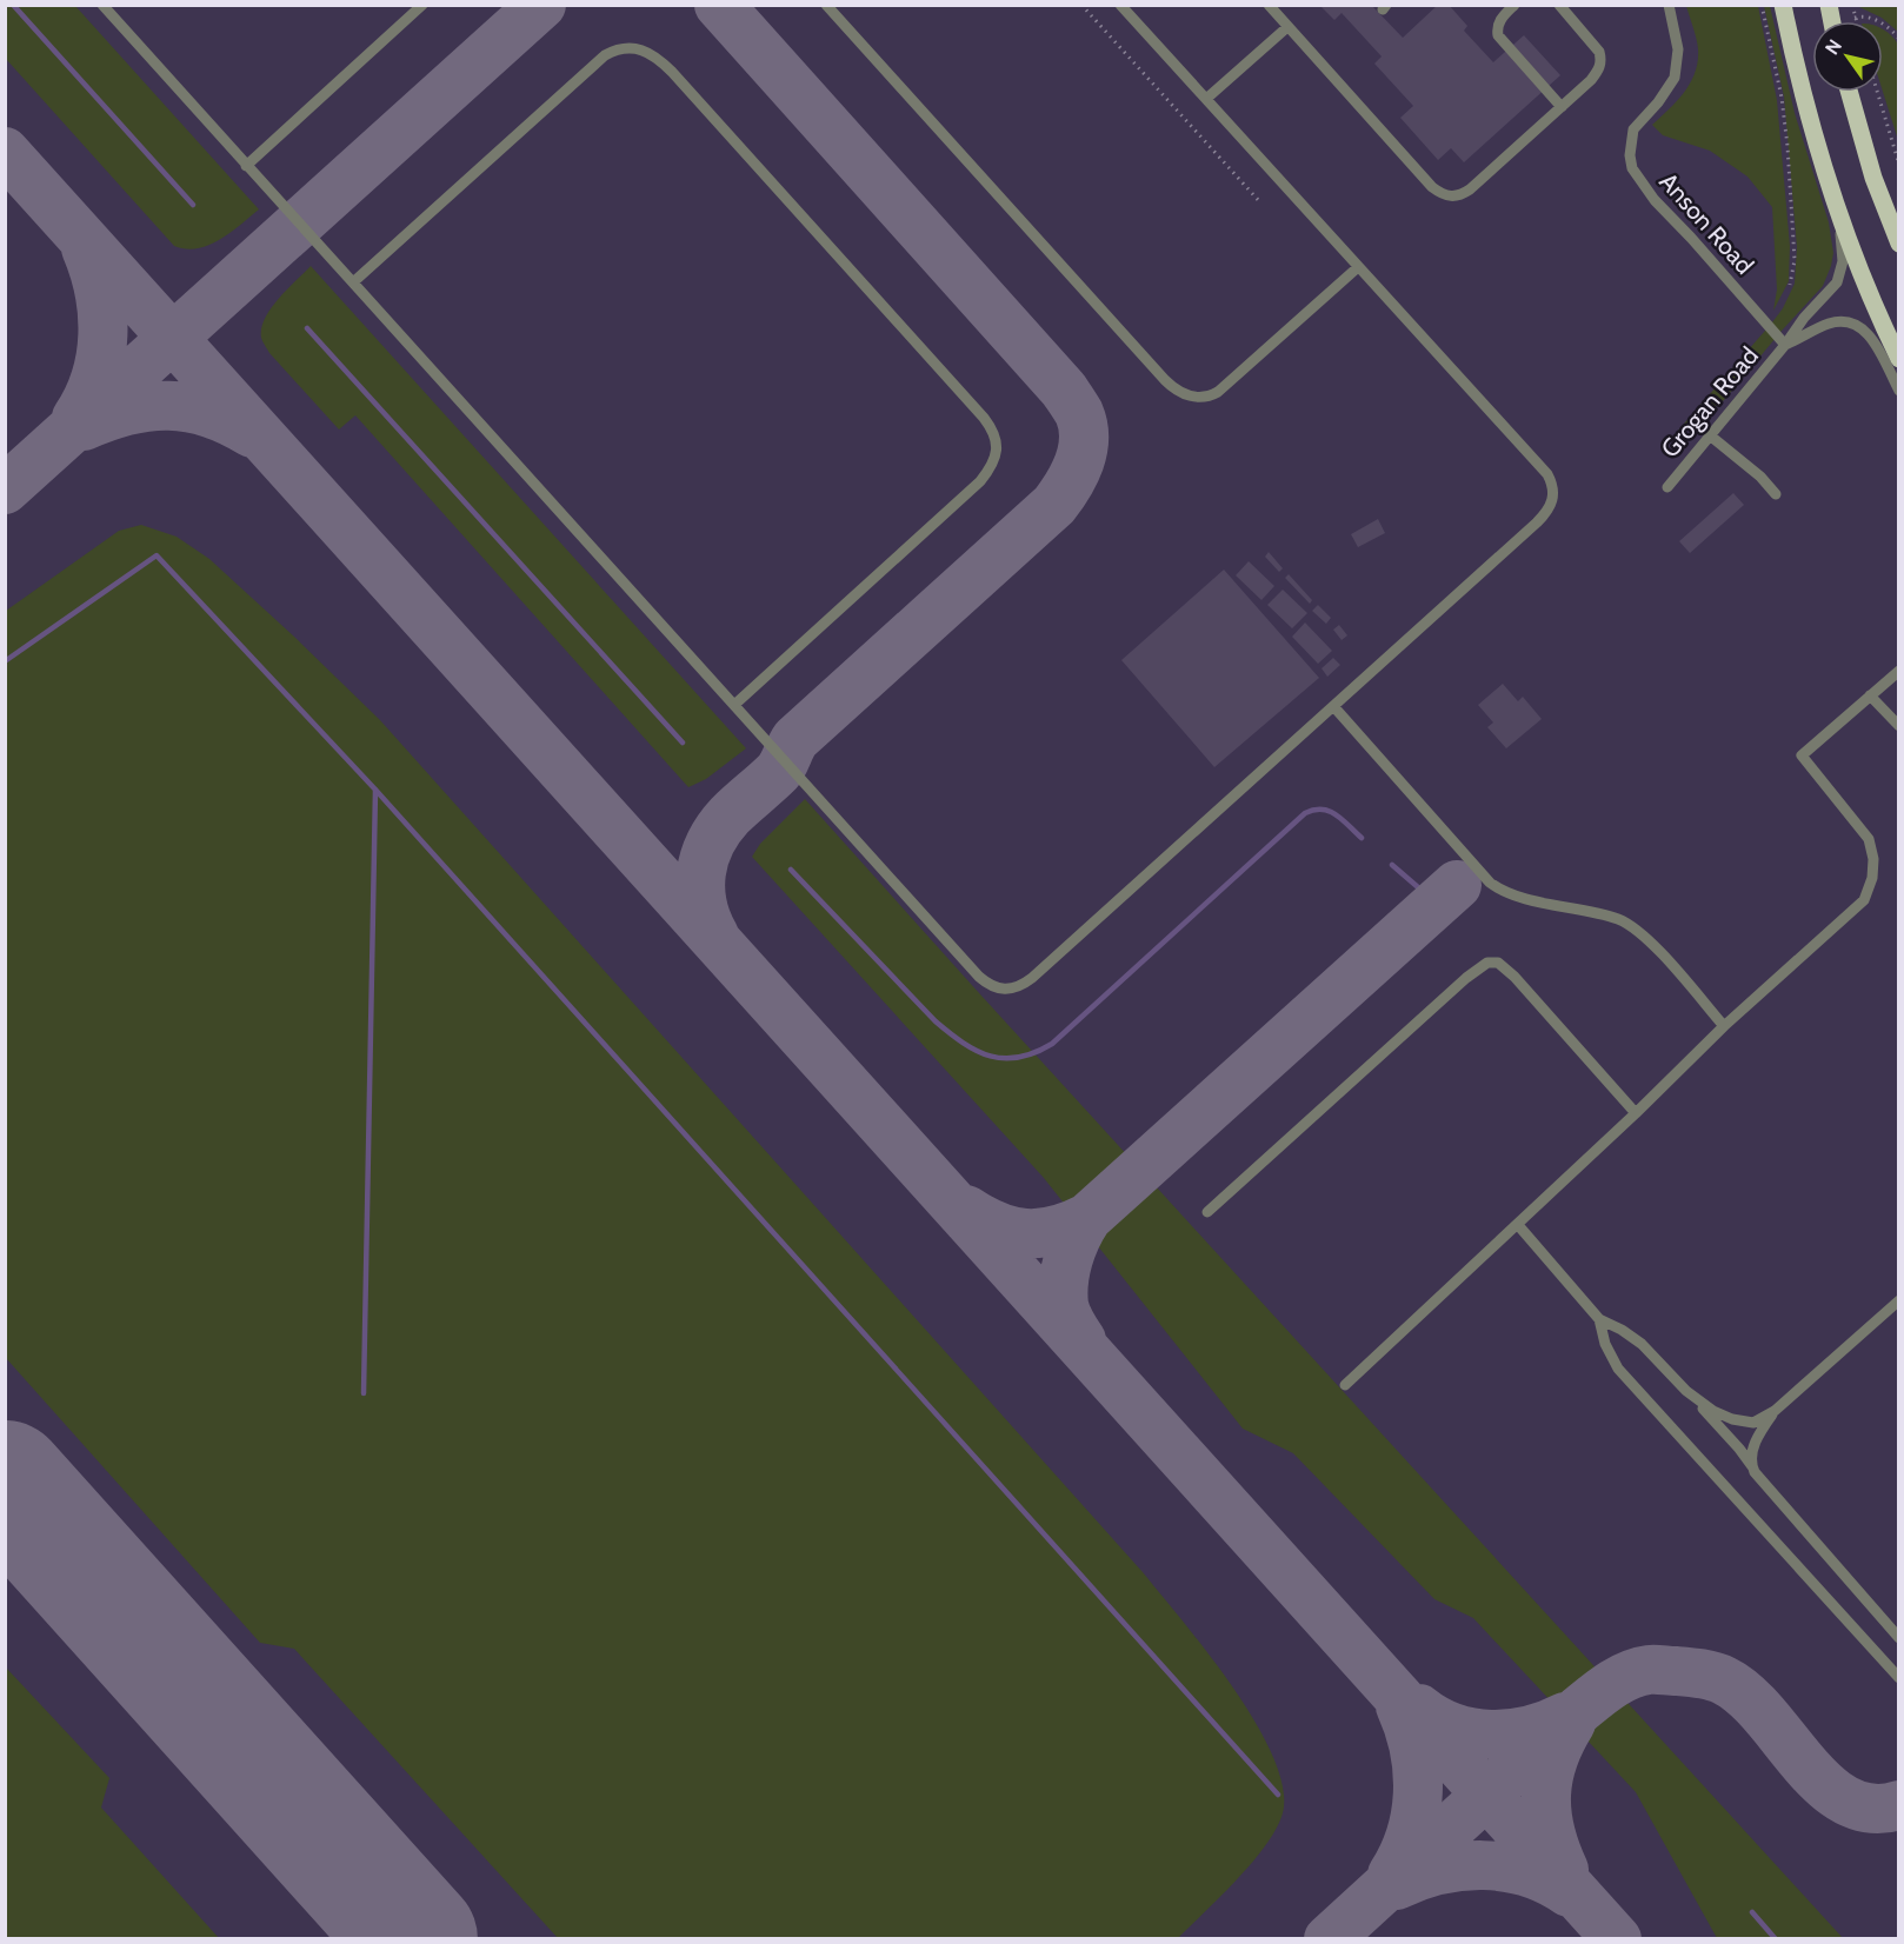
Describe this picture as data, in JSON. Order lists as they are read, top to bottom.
{
  "streets": {
    "lane": ["Anson Road", "Grogan Road"]
  },
  "crossings": [
    ["Anson Road", "Grogan Road"]
  ],
  "north": "top left"
}
